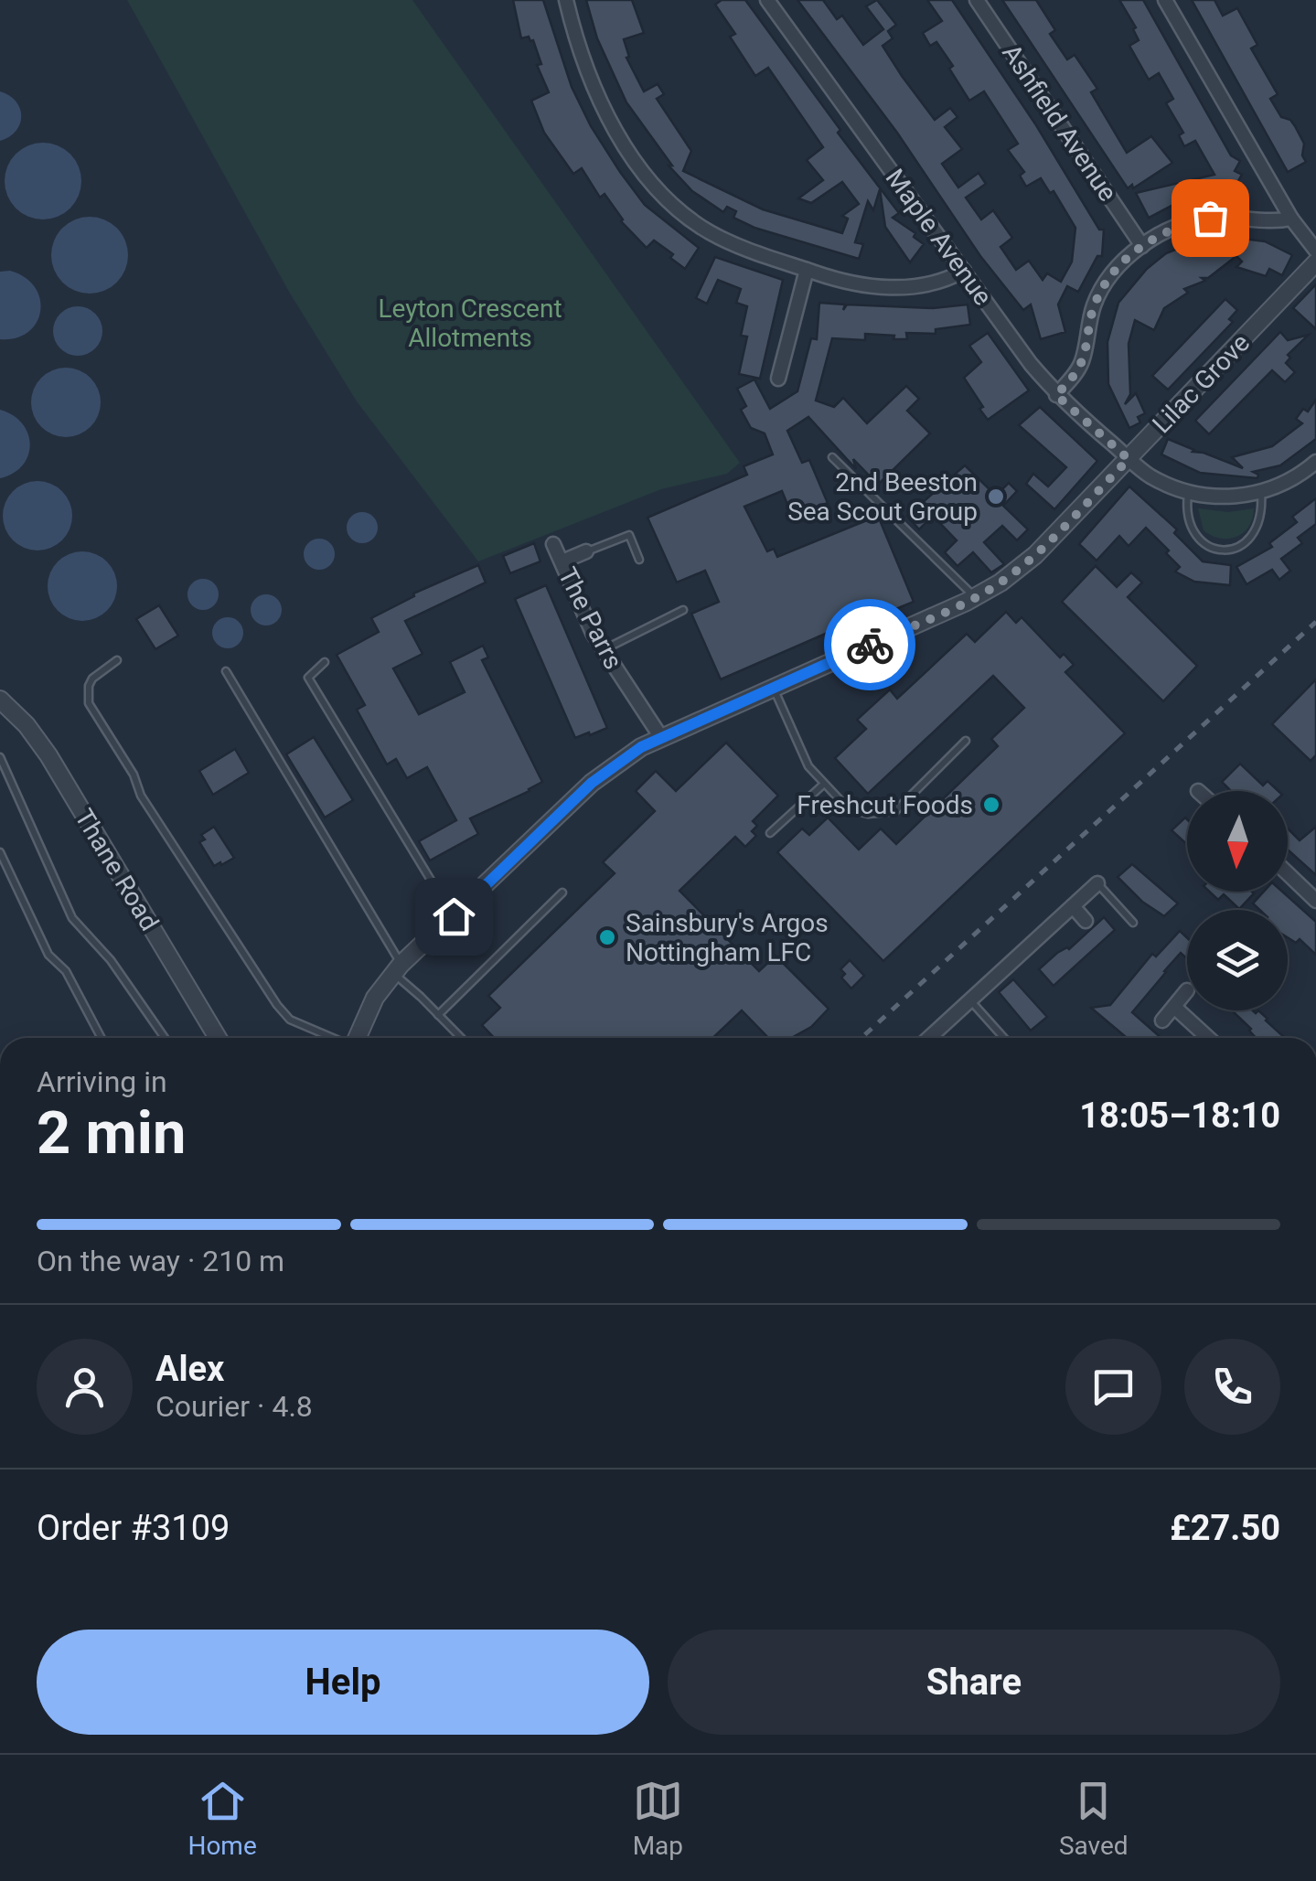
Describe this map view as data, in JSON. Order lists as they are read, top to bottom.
{
  "streets": {
    "street": [
      "Ashfield Avenue",
      "Maple Avenue",
      "Lilac Grove",
      "The Parrs",
      "Thane Road"
    ]
  },
  "crossings": [
    ["Maple Avenue", "Lilac Grove"],
    ["Lilac Grove", "The Parrs"]
  ],
  "parks": ["Leyton Crescent Allotments"],
  "places": ["2nd Beeston Sea Scout Group", "Freshcut Foods", "Sainsbury's Argos Nottingham LFC"],
  "north": "bottom",
  "page": {
    "heading": ["2 min", "Arriving in", "18:05–18:10"],
    "panel": [
      "Alex",
      "Courier · 4.8",
      "Order #3109",
      "£27.50"
    ],
    "bar": "On the way · 210 m",
    "buttons": ["Help", "Share"],
    "tabs": ["Home", "Map", "Saved"]
  }
}
